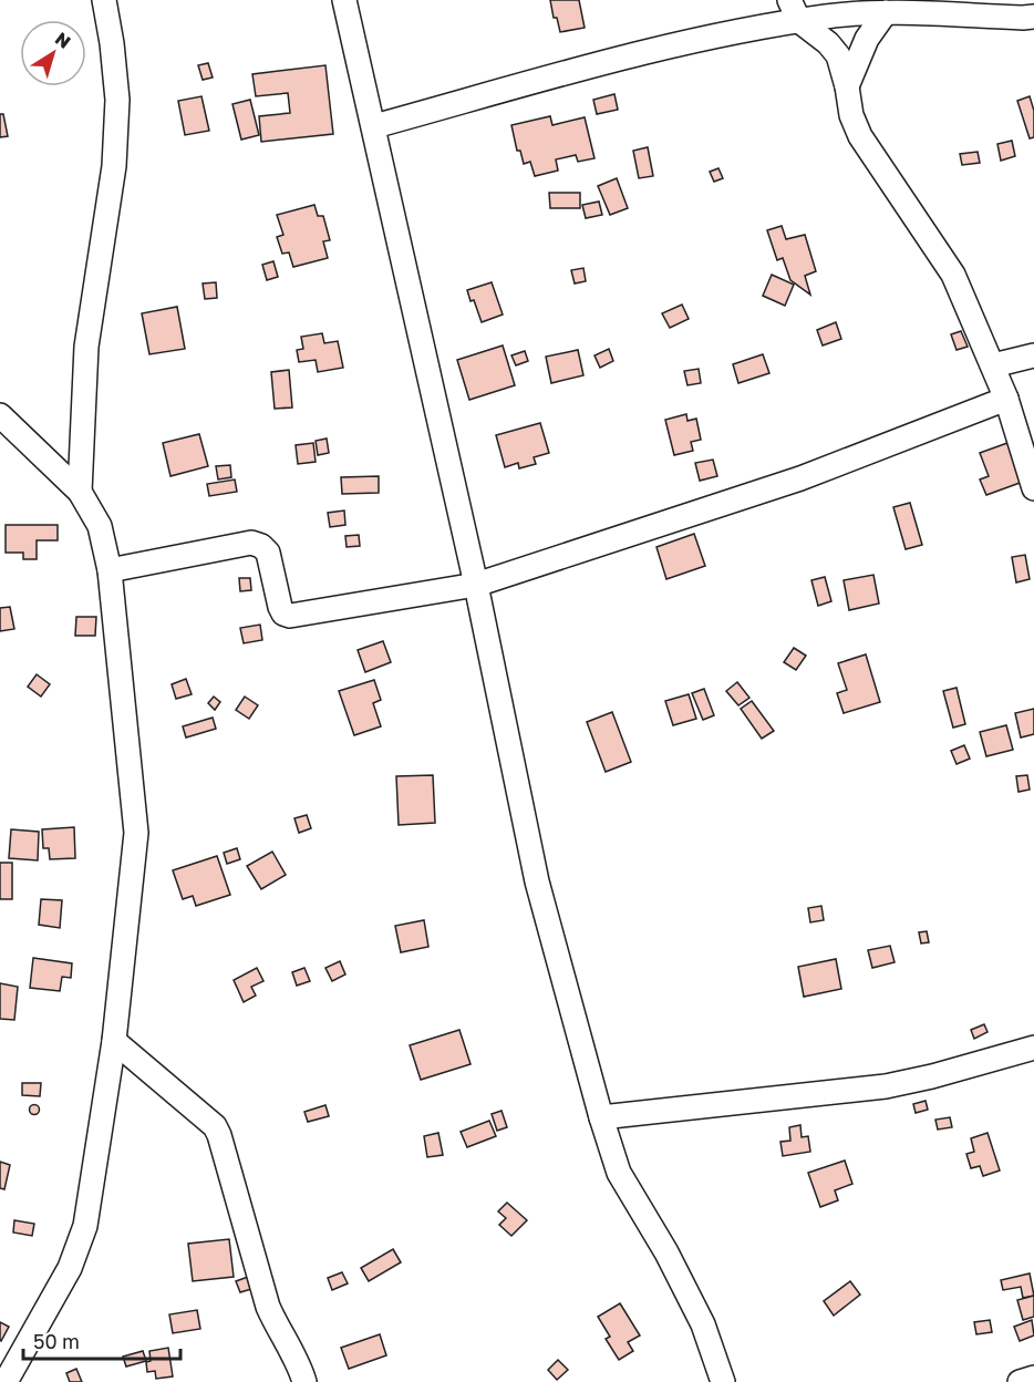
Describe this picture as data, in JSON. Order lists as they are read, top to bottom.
{
  "scale_bar": "50 m",
  "north": "top right"
}
